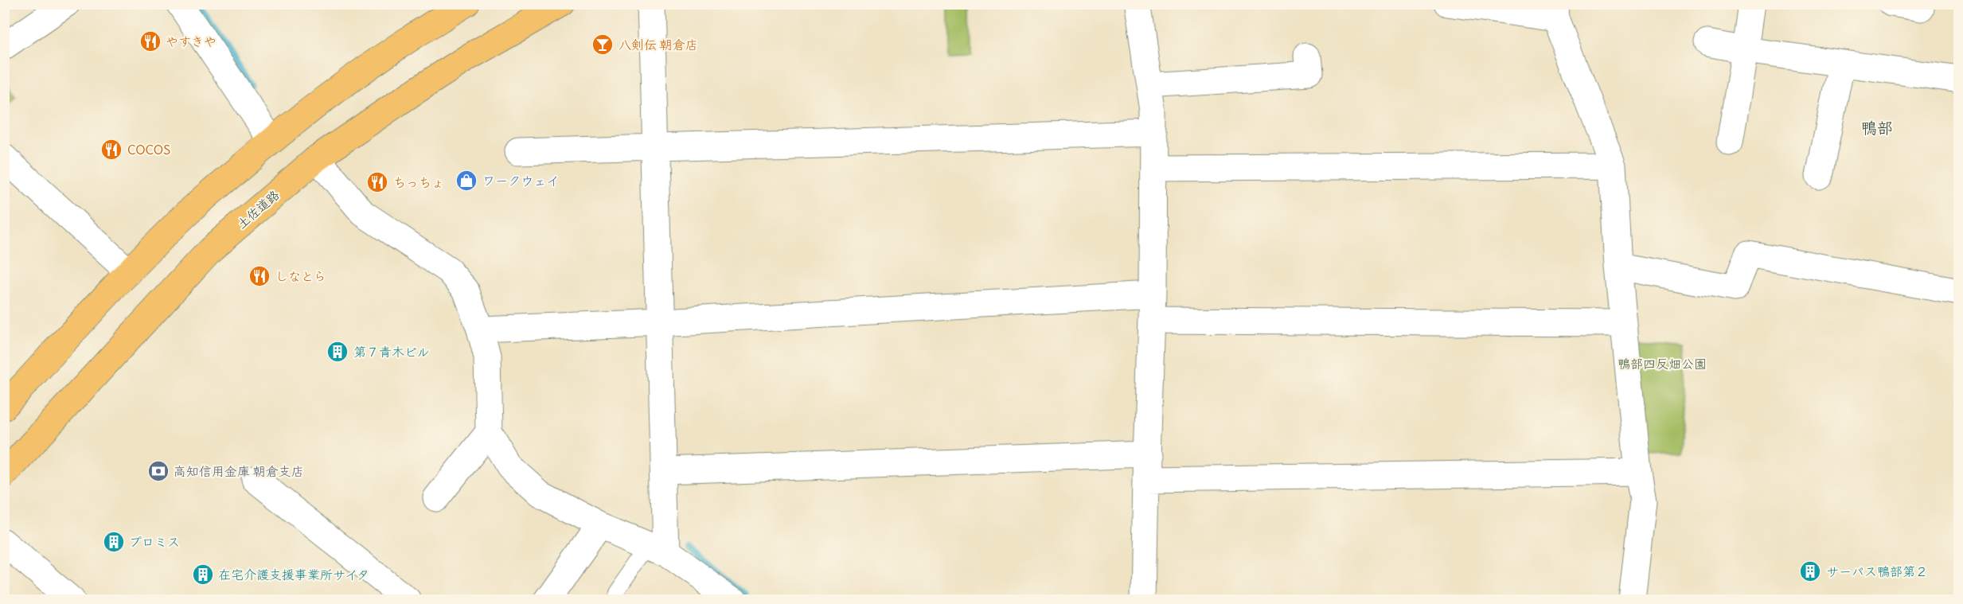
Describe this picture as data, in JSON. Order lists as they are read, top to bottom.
{
  "streets": {
    "highway": ["土佐道路"]
  },
  "districts": ["鴨部"],
  "parks": ["鴨部四反畑公園"],
  "places": {
    "restaurant": [
      "やすきや",
      "COCOS",
      "ちっちょ",
      "しなとら"
    ],
    "bar": ["八剣伝 朝倉店"],
    "shop": ["ワークウェイ"],
    "building": [
      "第７青木ビル",
      "プロミス",
      "サーパス鴨部第２",
      "在宅介護支援事業所サイタ"
    ],
    "bank": ["高知信用金庫 朝倉支店"]
  }
}
